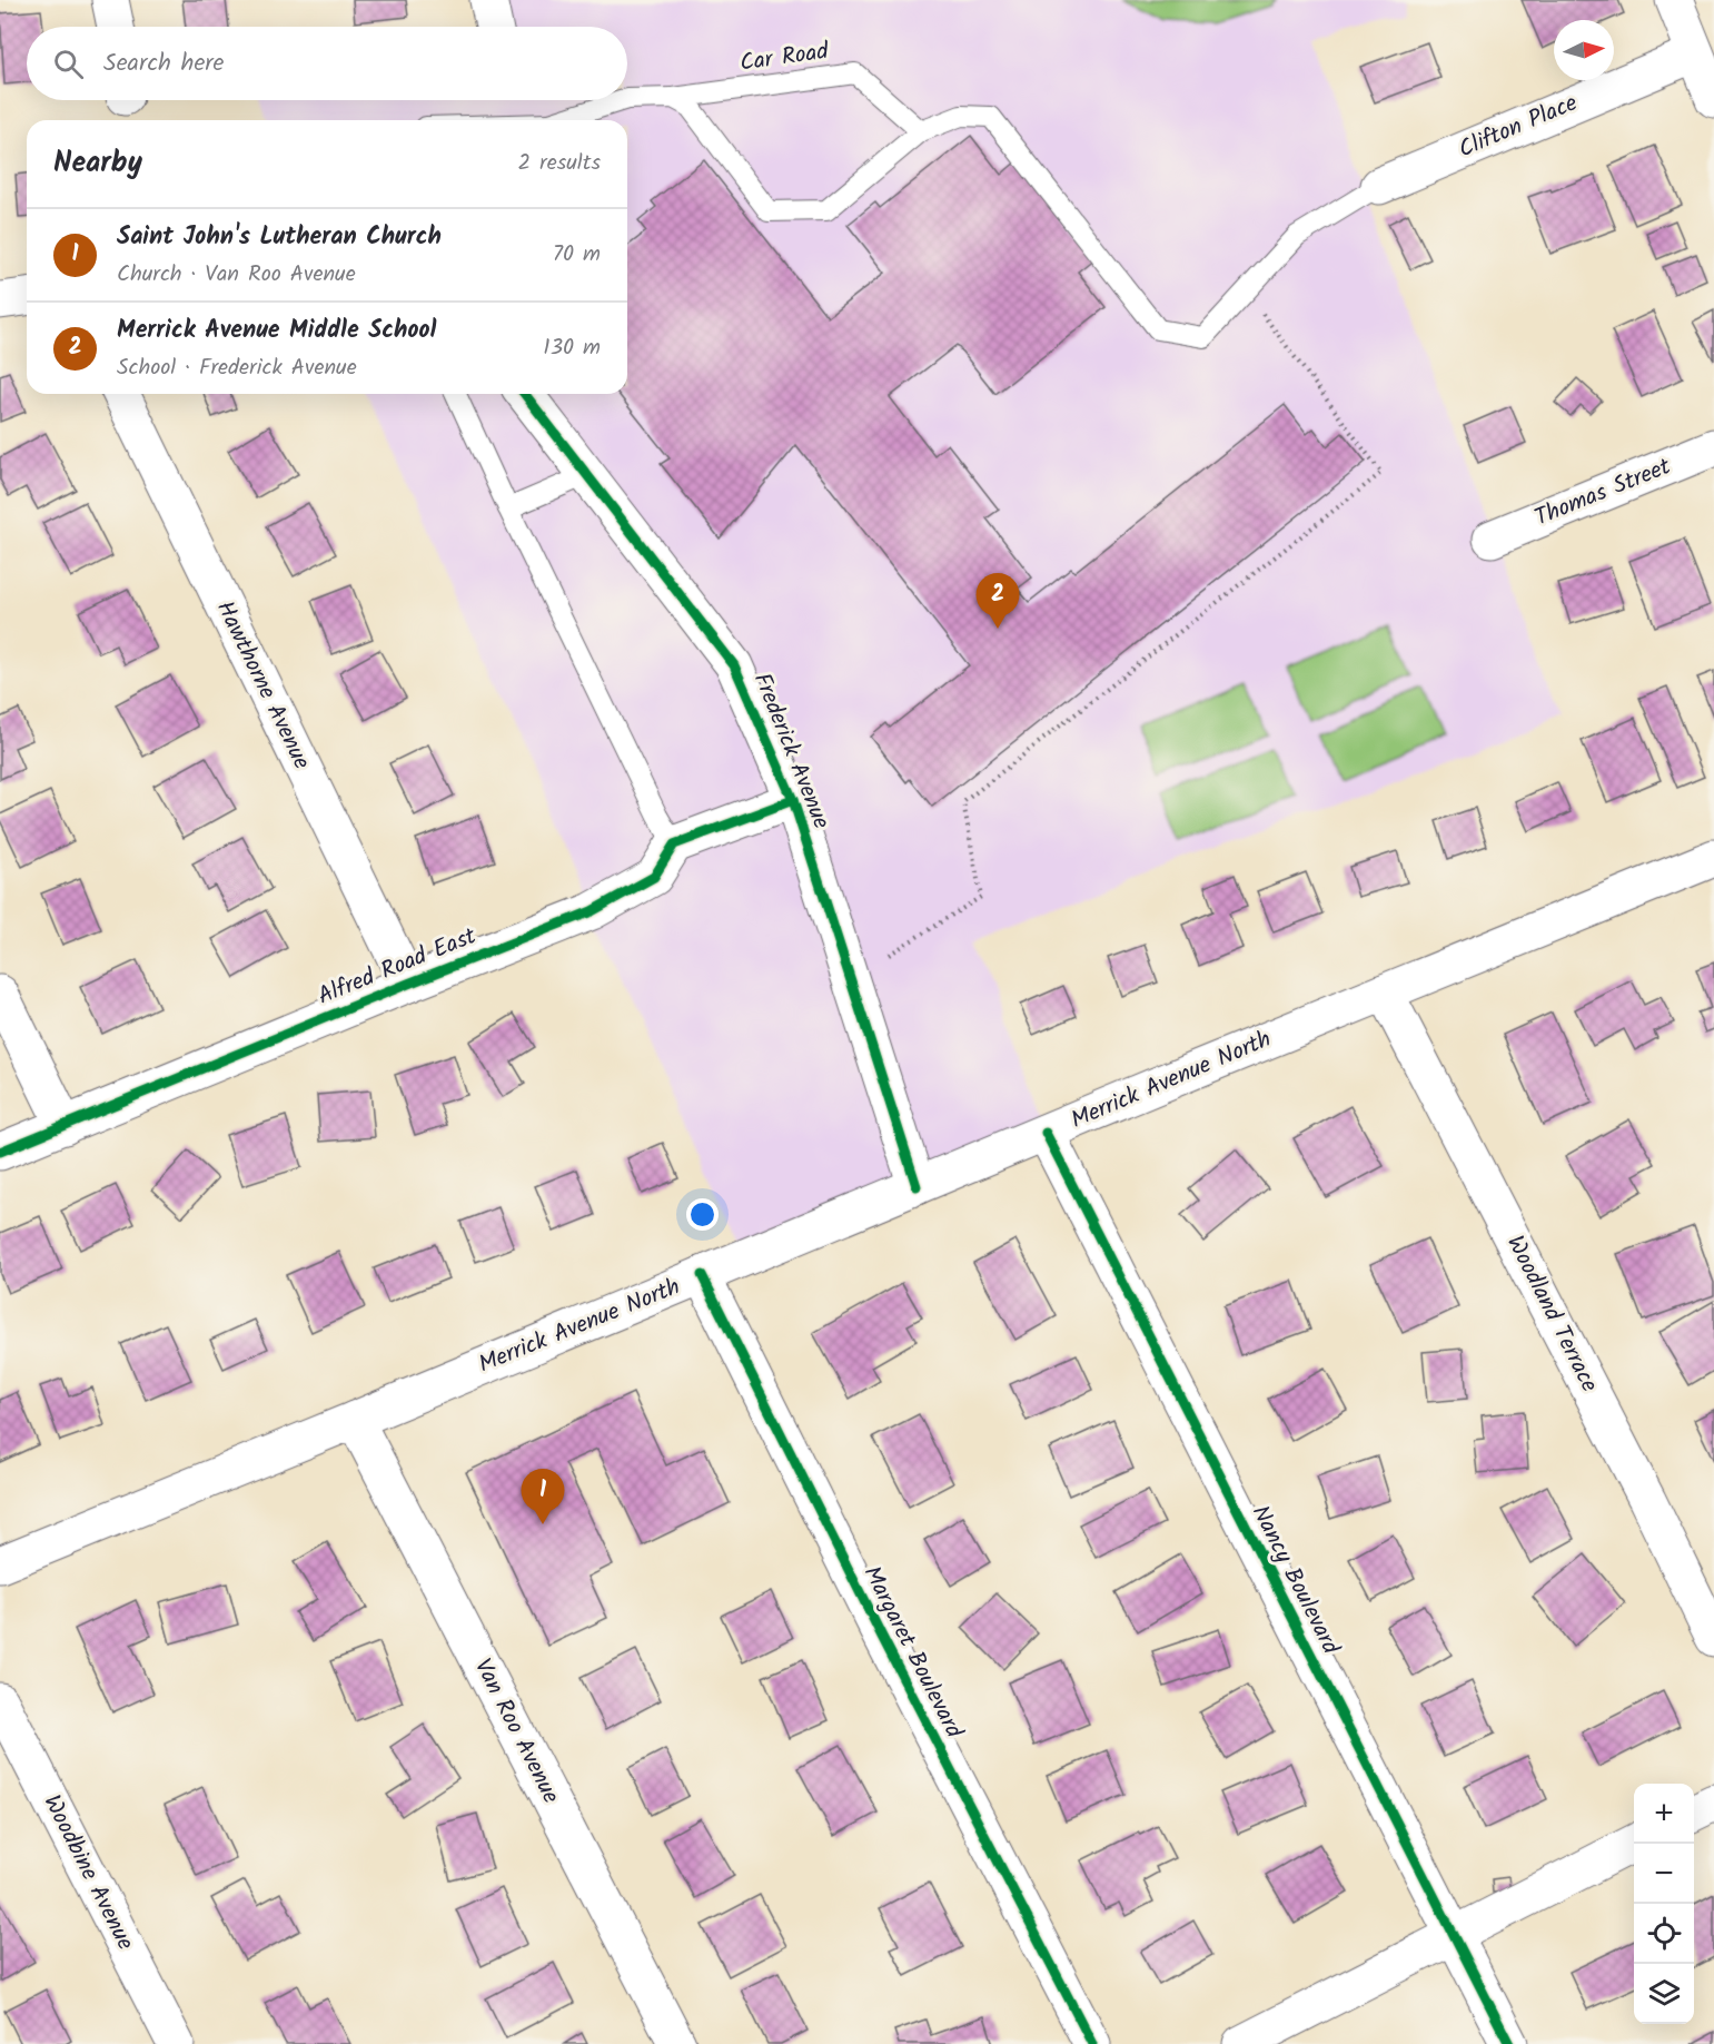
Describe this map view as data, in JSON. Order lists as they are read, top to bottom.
{
  "streets": {
    "street": [
      "Clifton Place",
      "Thomas Street",
      "Hawthorne Avenue",
      "Frederick Avenue",
      "Alfred Road East",
      "Merrick Avenue North",
      "Woodland Terrace",
      "Nancy Boulevard",
      "Margaret Boulevard",
      "Van Roo Avenue",
      "Woodbine Avenue"
    ],
    "lane": ["Car Road"]
  },
  "crossings": [
    ["Hawthorne Avenue", "Alfred Road East"],
    ["Frederick Avenue", "Merrick Avenue North"],
    ["Merrick Avenue North", "Woodland Terrace"],
    ["Merrick Avenue North", "Nancy Boulevard"],
    ["Merrick Avenue North", "Margaret Boulevard"],
    ["Merrick Avenue North", "Van Roo Avenue"]
  ],
  "north": "right",
  "page": {
    "search": "Search here",
    "heading": ["Nearby", "2 results"],
    "list": [
      {
        "mark": "1",
        "name": "Saint John's Lutheran Church",
        "note": "Church · Van Roo Avenue",
        "value": "70 m"
      },
      {
        "mark": "2",
        "name": "Merrick Avenue Middle School",
        "note": "School · Frederick Avenue",
        "value": "130 m"
      }
    ],
    "pins": ["2", "1"],
    "map_buttons": ["+", "−"]
  }
}
